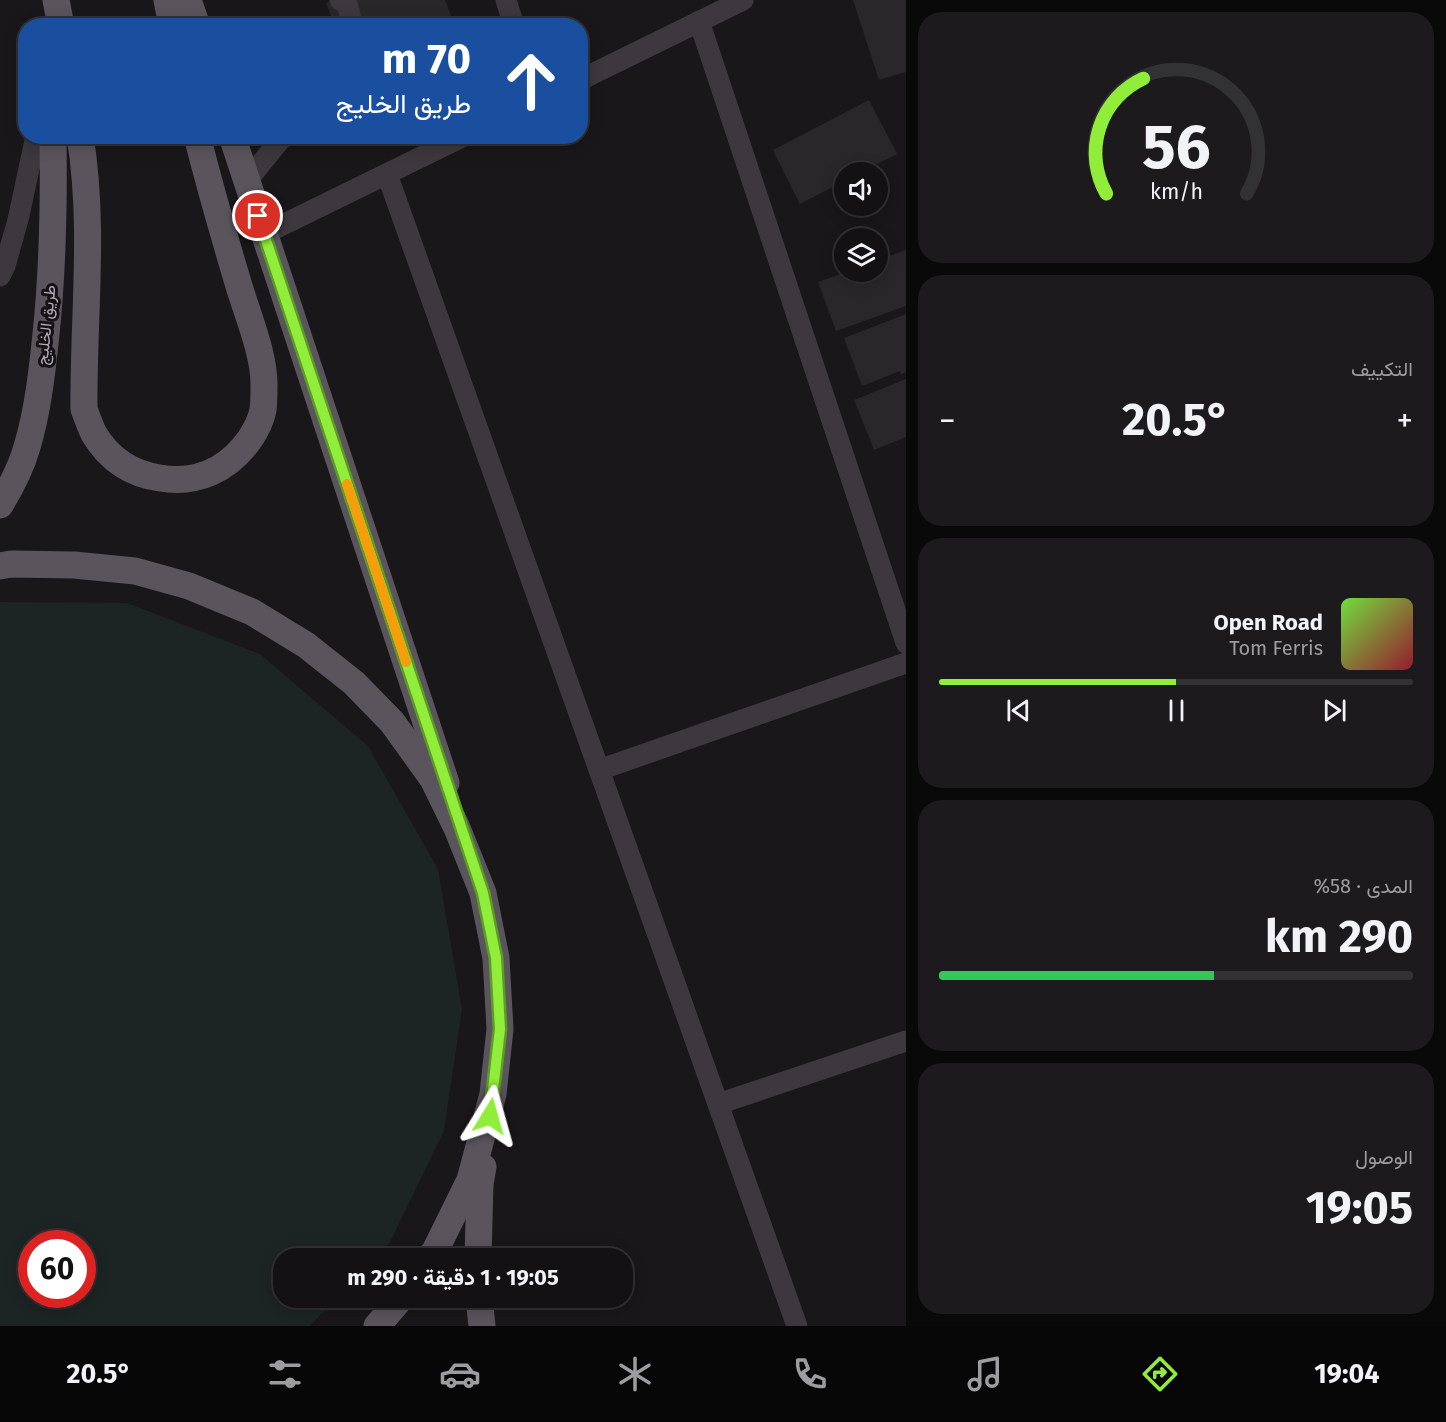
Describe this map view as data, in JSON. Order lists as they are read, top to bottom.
{
  "streets": {
    "main road": ["طريق الخليج"]
  },
  "page": {
    "turn": ["70 m", "طريق الخليج"],
    "tile": [
      "التكييف",
      ["المدى · 58%", "290 km"],
      ["الوصول", "19:05"]
    ],
    "heat": ["−", "20.5°", "+"],
    "song": ["Open Road", "Tom Ferris"],
    "limit": "60",
    "trip": "19:05 · 1 دقيقة · 290 m",
    "tabs": ["19:04", "20.5°"],
    "gauge": ["56", "km/h"]
  }
}
